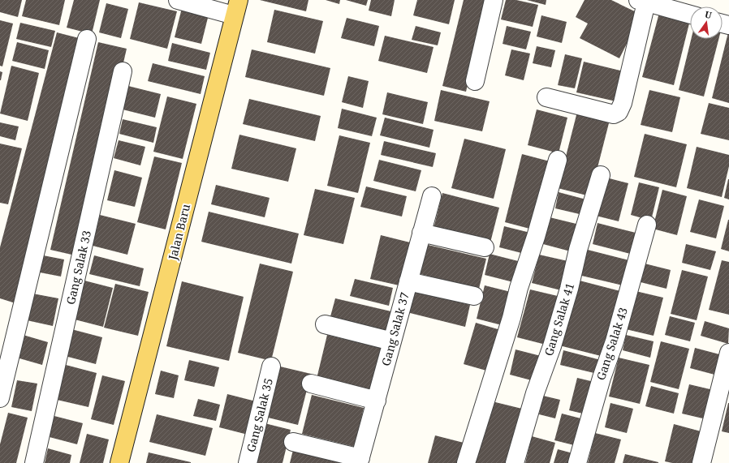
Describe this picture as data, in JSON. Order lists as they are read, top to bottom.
{
  "streets": {
    "main road": ["Jalan Baru"],
    "street": [
      "Gang Salak 33",
      "Gang Salak 41",
      "Gang Salak 37",
      "Gang Salak 43",
      "Gang Salak 35"
    ]
  },
  "north": "top"
}
